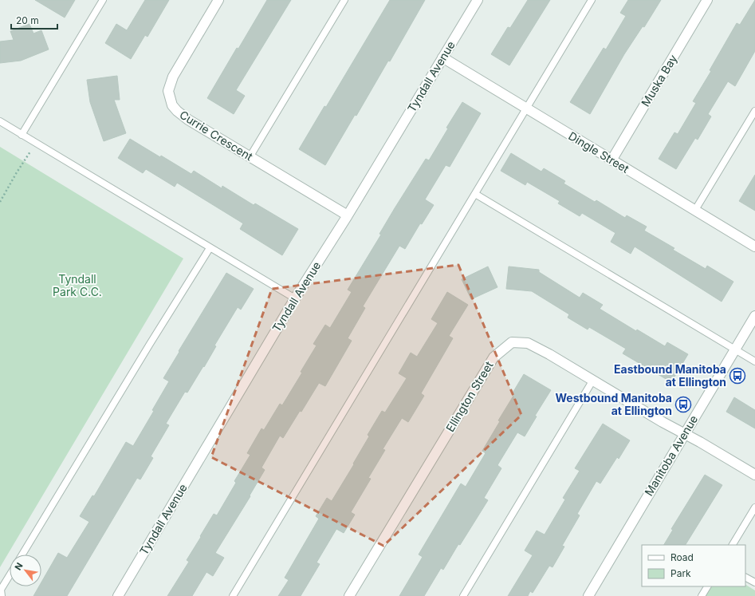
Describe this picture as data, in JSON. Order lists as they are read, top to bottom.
{
  "streets": {
    "street": [
      "Tyndall Avenue",
      "Muska Bay",
      "Currie Crescent",
      "Dingle Street",
      "Ellington Street",
      "Manitoba Avenue"
    ]
  },
  "crossings": [
    ["Tyndall Avenue", "Currie Crescent"],
    ["Tyndall Avenue", "Dingle Street"],
    ["Muska Bay", "Dingle Street"],
    ["Ellington Street", "Manitoba Avenue"]
  ],
  "parks": ["Tyndall Park C.C."],
  "places": {
    "bus stop": ["Eastbound Manitoba at Ellington", "Westbound Manitoba at Ellington"]
  },
  "legend": ["Road", "Park"],
  "scale_bar": "20 m",
  "north": "top left"
}
